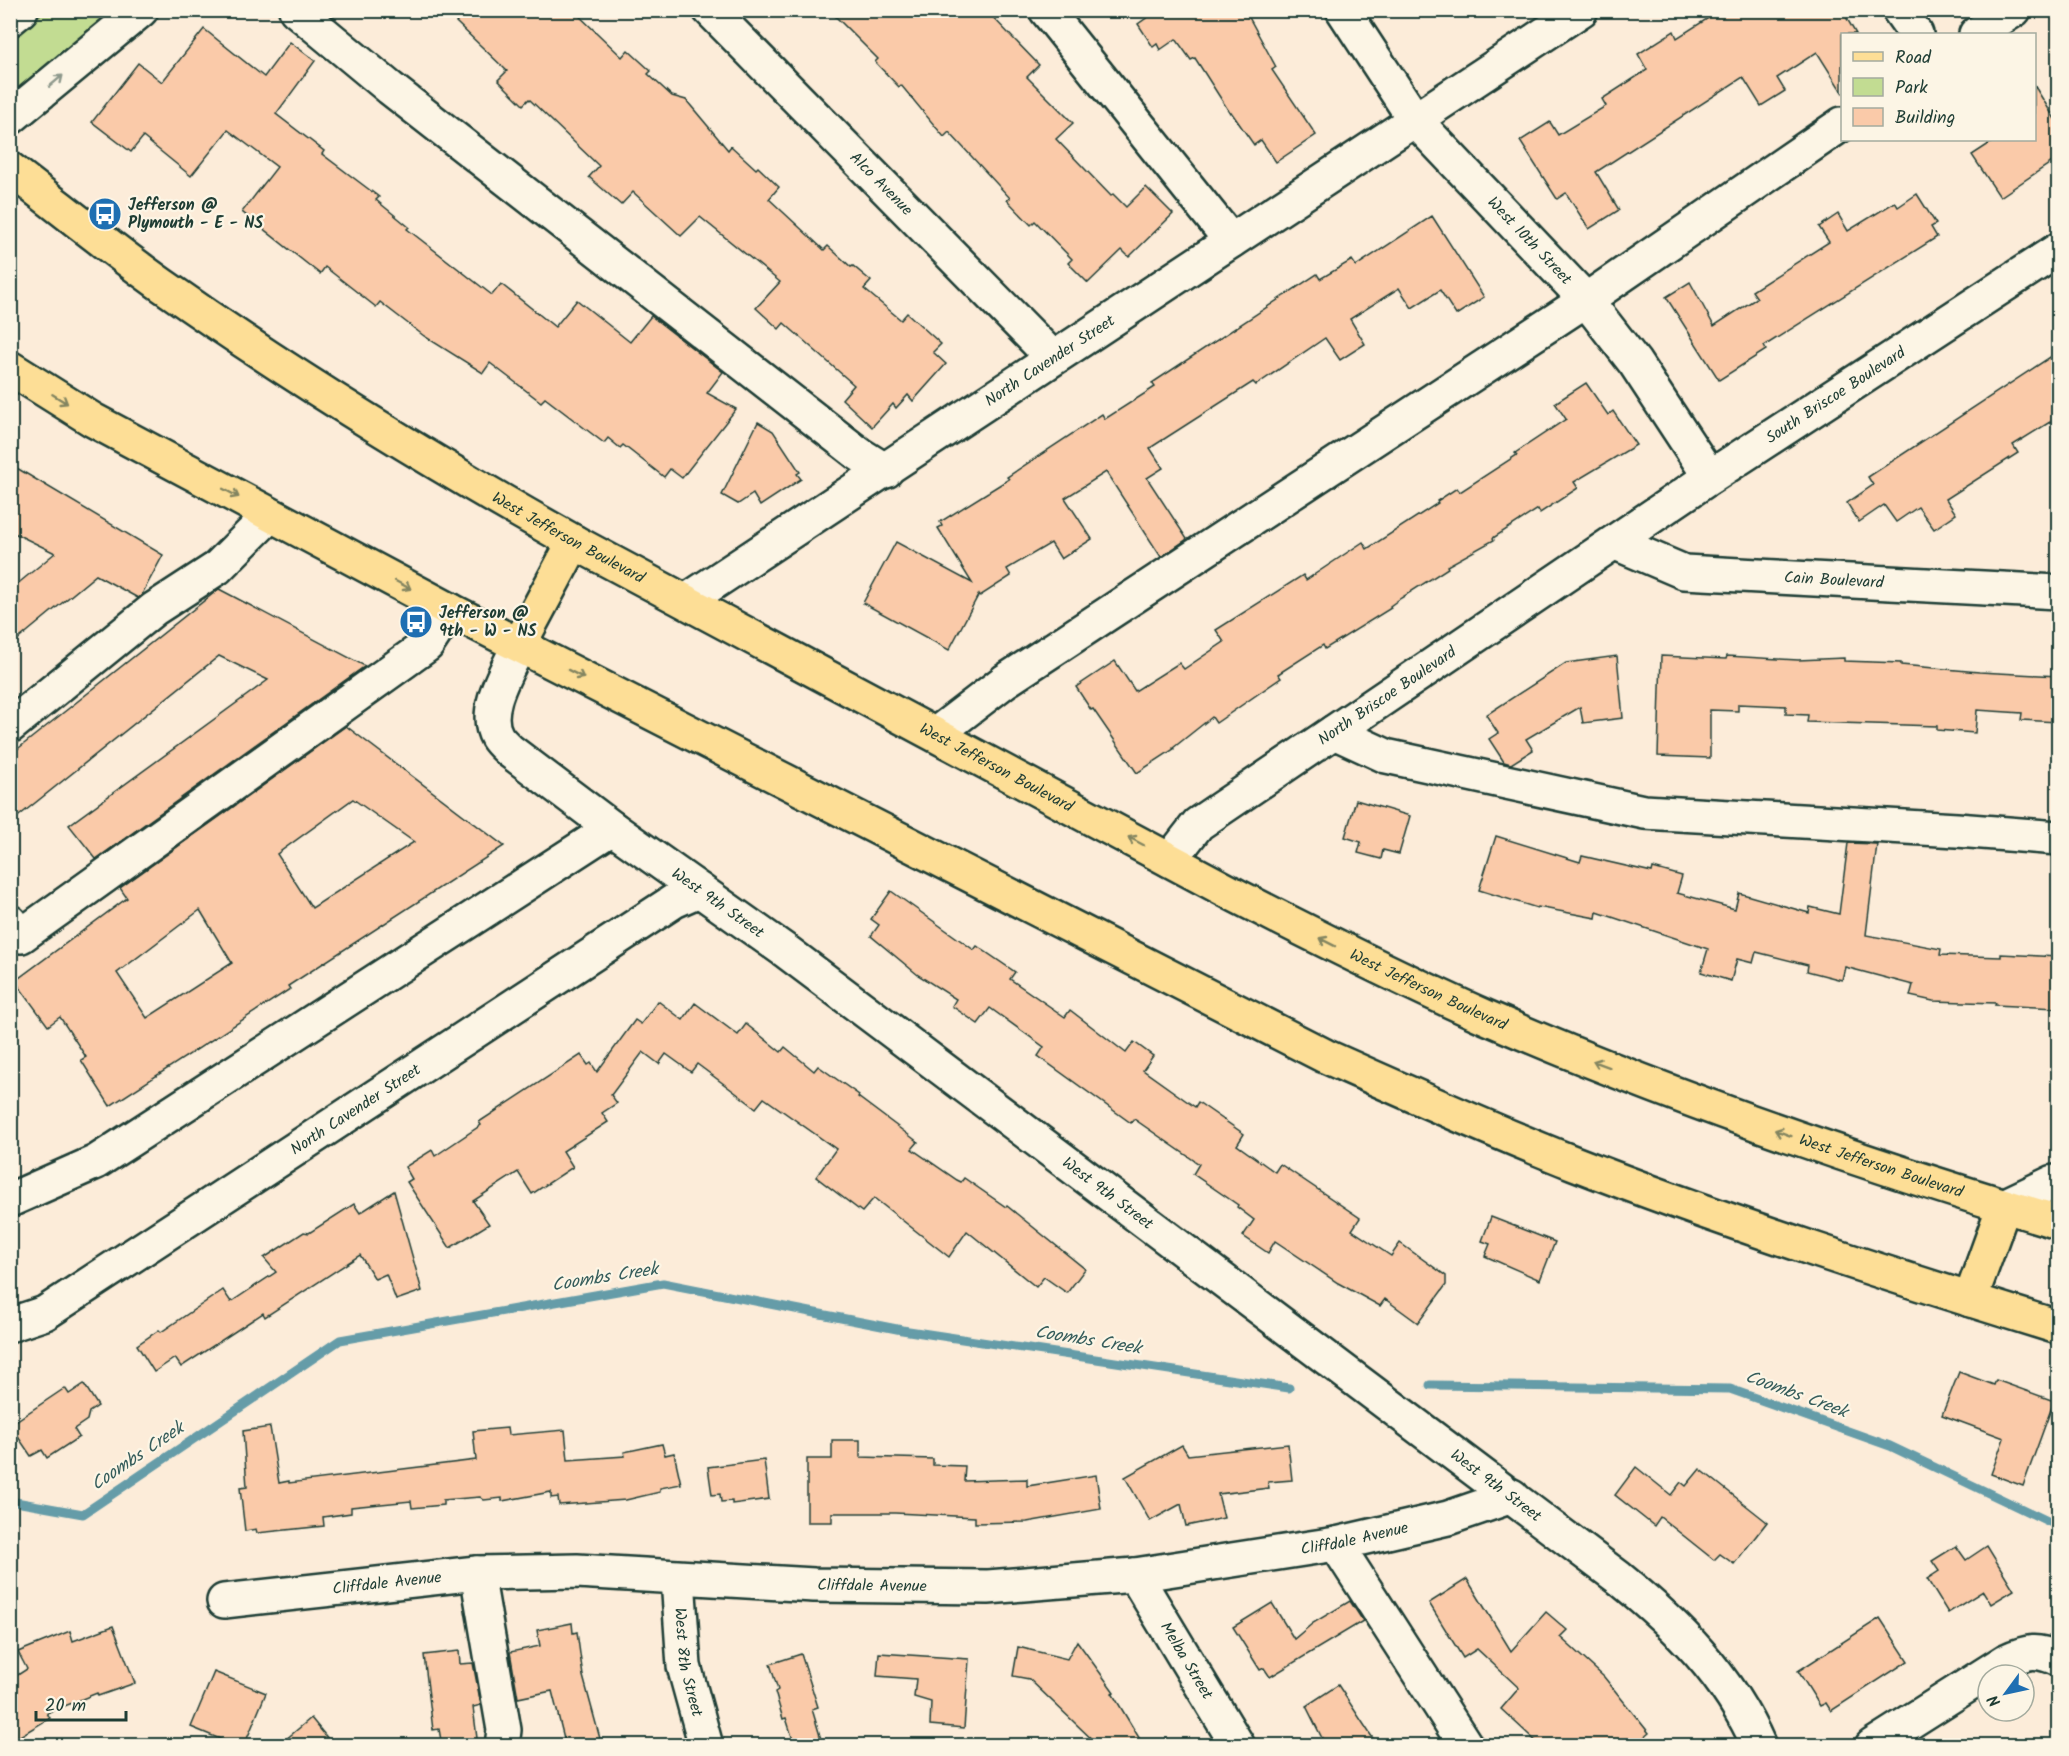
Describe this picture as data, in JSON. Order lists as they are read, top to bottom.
{
  "streets": {
    "main road": ["West Jefferson Boulevard"],
    "street": [
      "Alco Avenue",
      "West 10th Street",
      "North Cavender Street",
      "South Briscoe Boulevard",
      "Cain Boulevard",
      "North Briscoe Boulevard",
      "West 9th Street",
      "Cliffdale Avenue",
      "Melba Street",
      "West 8th Street"
    ]
  },
  "crossings": [
    ["Alco Avenue", "North Cavender Street"],
    ["West 10th Street", "North Cavender Street"],
    ["West 10th Street", "South Briscoe Boulevard"],
    ["North Cavender Street", "West Jefferson Boulevard"],
    ["North Cavender Street", "West 9th Street"],
    ["South Briscoe Boulevard", "Cain Boulevard"],
    ["South Briscoe Boulevard", "North Briscoe Boulevard"],
    ["West Jefferson Boulevard", "North Briscoe Boulevard"],
    ["Cain Boulevard", "North Briscoe Boulevard"],
    ["West 9th Street", "Cliffdale Avenue"],
    ["Cliffdale Avenue", "Melba Street"],
    ["Cliffdale Avenue", "West 8th Street"]
  ],
  "water": ["Coombs Creek"],
  "places": {
    "bus stop": ["Jefferson @ Plymouth - E - NS", "Jefferson @ 9th - W - NS"]
  },
  "legend": ["Road", "Park", "Building"],
  "scale_bar": "20 m",
  "north": "bottom left"
}
